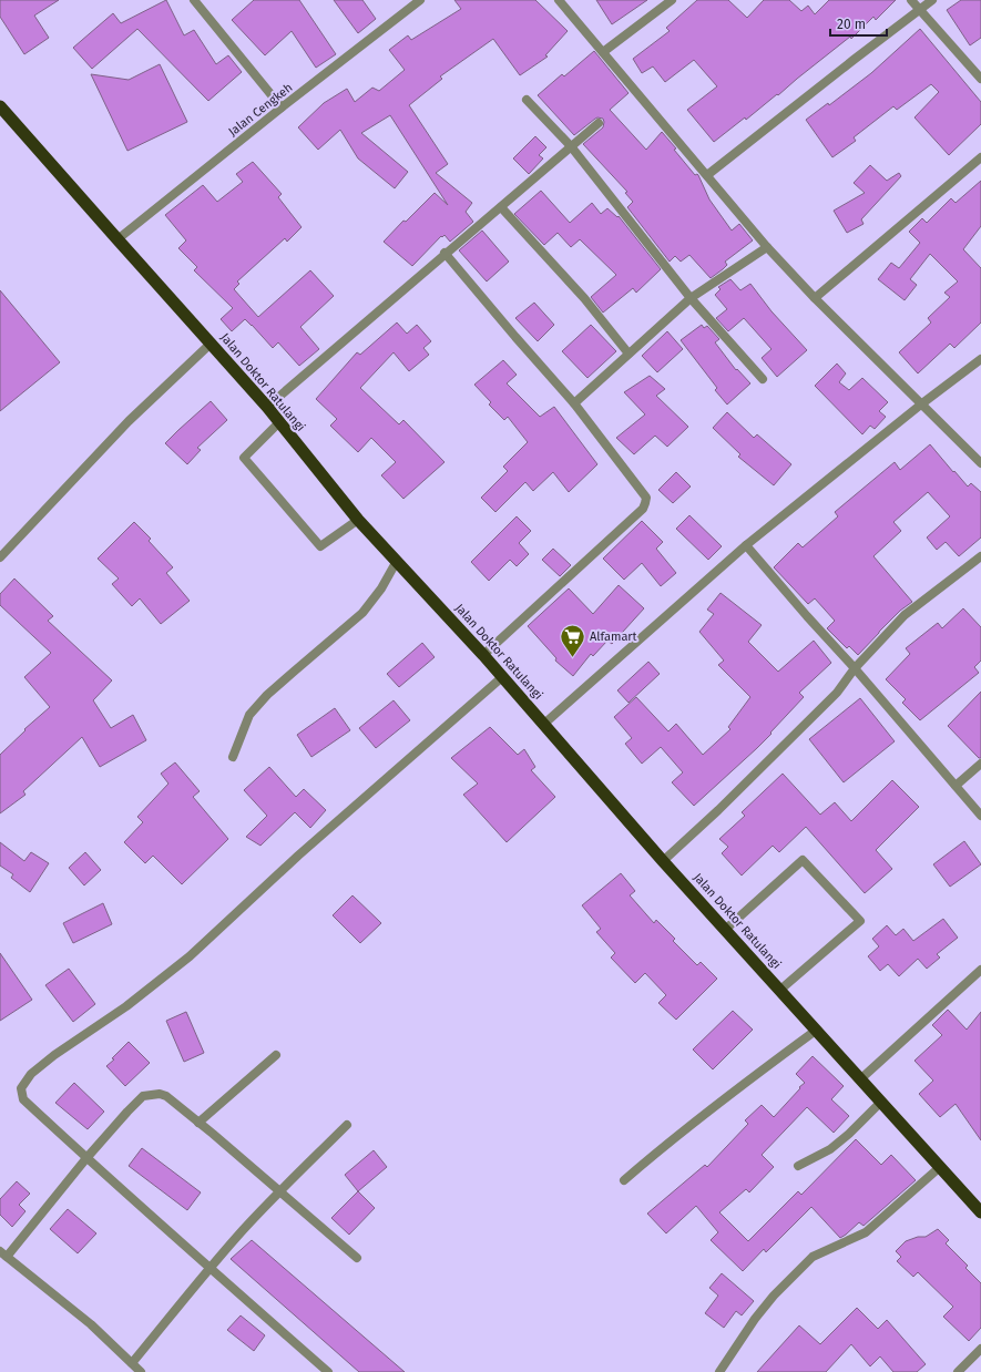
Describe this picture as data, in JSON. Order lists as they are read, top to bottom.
{
  "streets": {
    "highway": ["Jalan Doktor Ratulangi"],
    "street": ["Jalan Cengkeh"]
  },
  "crossings": [
    ["Jalan Cengkeh", "Jalan Doktor Ratulangi"]
  ],
  "places": {
    "supermarket": ["Alfamart"]
  },
  "scale_bar": "20 m"
}
